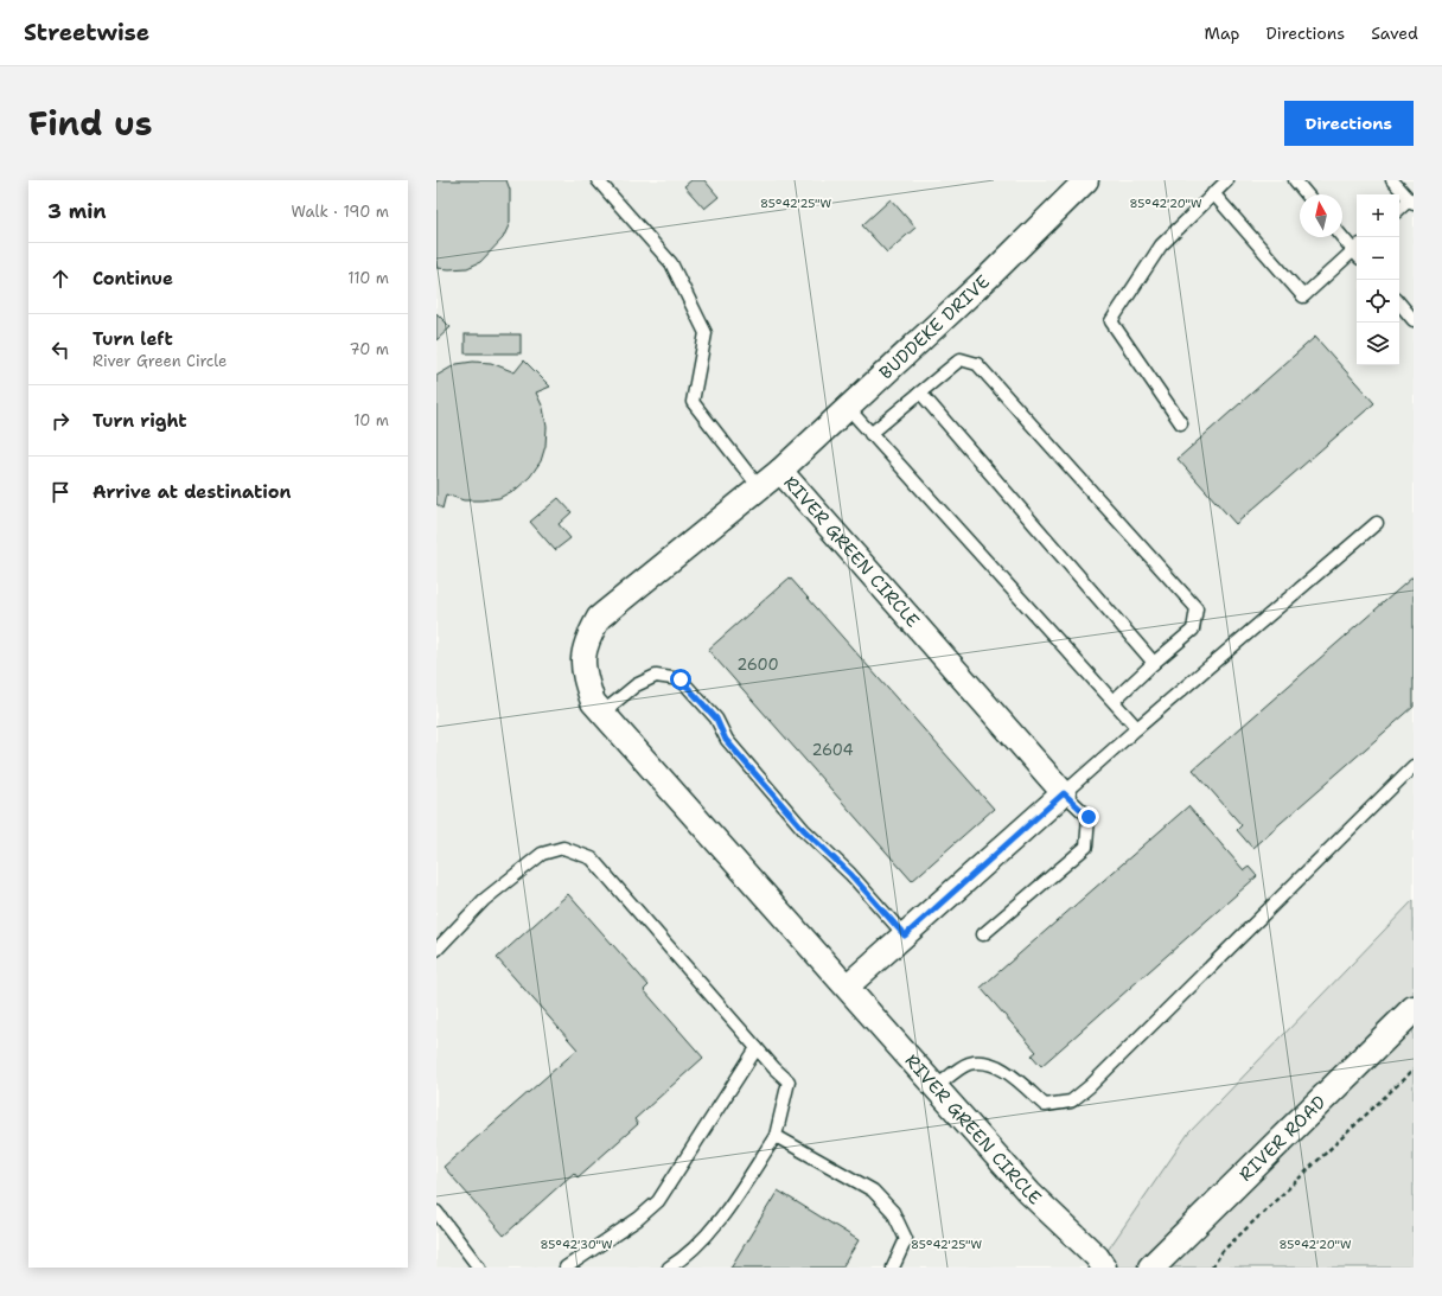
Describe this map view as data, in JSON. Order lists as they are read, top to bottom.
{
  "streets": {
    "street": ["BUDDEKE DRIVE", "RIVER GREEN CIRCLE", "RIVER ROAD"]
  },
  "crossings": [
    ["BUDDEKE DRIVE", "RIVER GREEN CIRCLE"]
  ],
  "house_numbers": ["2600", "2604"],
  "north": "top",
  "page": {
    "header": "Streetwise",
    "nav": ["Map", "Directions", "Saved"],
    "title": "Find us",
    "buttons": "Directions",
    "heading": ["3 min", "Walk · 190 m"],
    "map_buttons": ["+", "−"],
    "list": [
      ["Continue", "110 m"],
      ["Turn left", "River Green Circle", "70 m"],
      ["Turn right", "10 m"],
      "Arrive at destination"
    ]
  },
  "coordinates": ["85°42'25\"W", "85°42'20\"W", "85°42'30\"W"]
}
